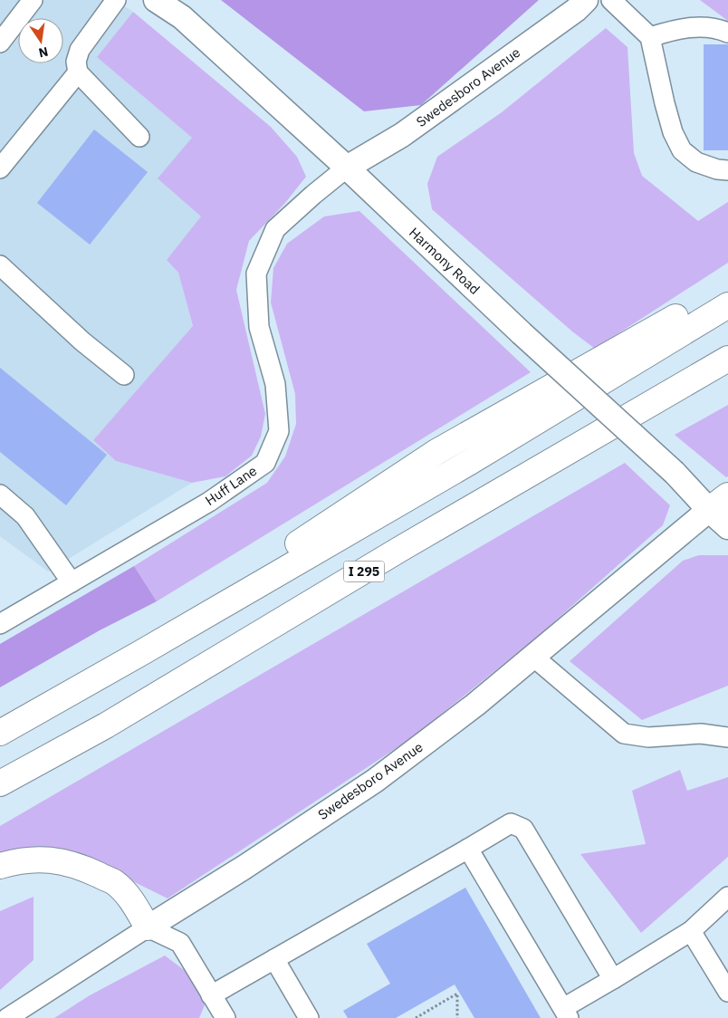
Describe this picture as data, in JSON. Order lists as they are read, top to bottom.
{
  "streets": {
    "highway": ["I 295"],
    "main road": ["Swedesboro Avenue", "Harmony Road"],
    "street": ["Huff Lane"]
  },
  "crossings": [
    ["Swedesboro Avenue", "Harmony Road"],
    ["Swedesboro Avenue", "Huff Lane"],
    ["Harmony Road", "Huff Lane"]
  ],
  "north": "bottom"
}
